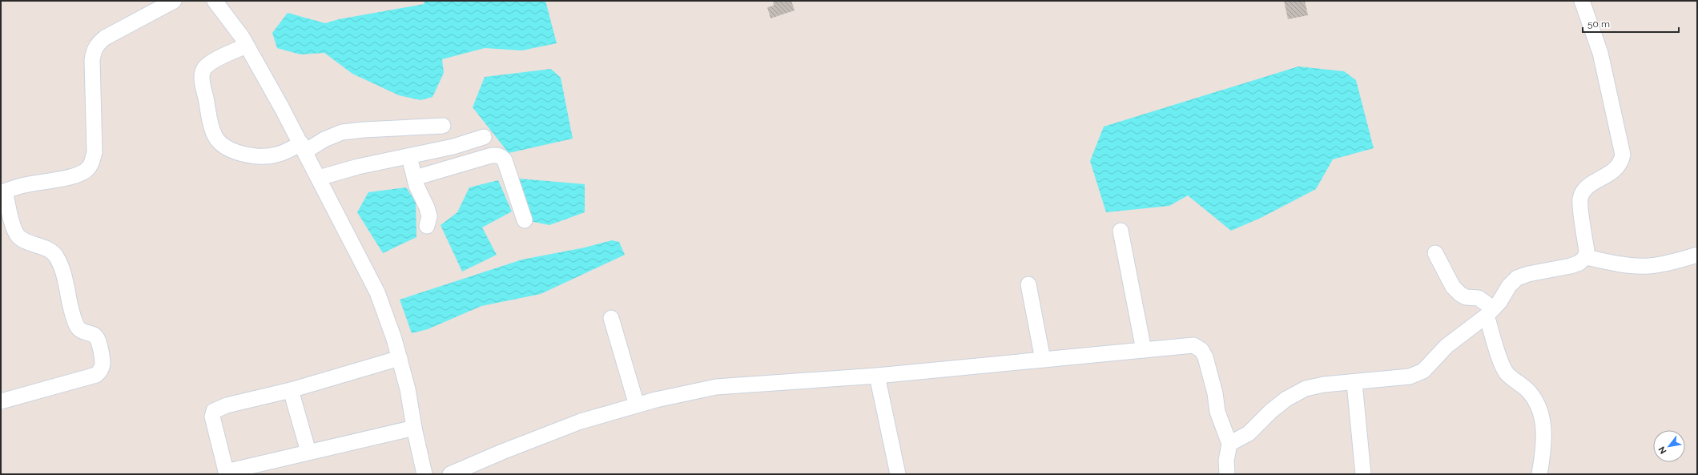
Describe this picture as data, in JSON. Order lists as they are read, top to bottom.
{
  "scale_bar": "50 m",
  "north": "bottom left"
}
